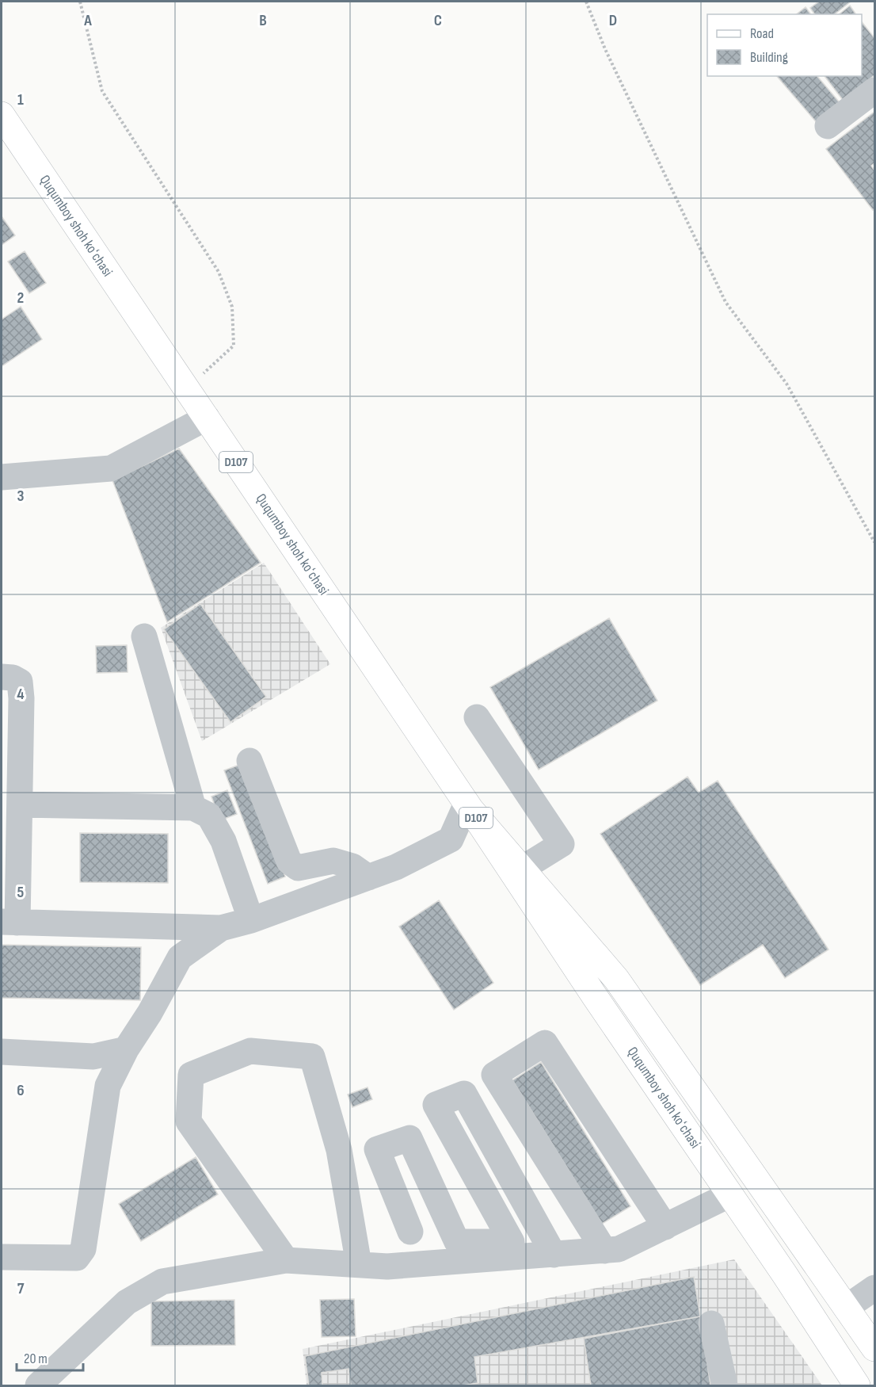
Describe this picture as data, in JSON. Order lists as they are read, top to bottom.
{
  "streets": {
    "main road": ["Ququmboy shoh koʻchasi", "D107"]
  },
  "legend": ["Road", "Building"],
  "scale_bar": "20 m",
  "grid": {
    "columns": [
      "A",
      "B",
      "C",
      "D"
    ],
    "rows": [
      "1",
      "2",
      "3",
      "4",
      "5",
      "6",
      "7"
    ]
  }
}
